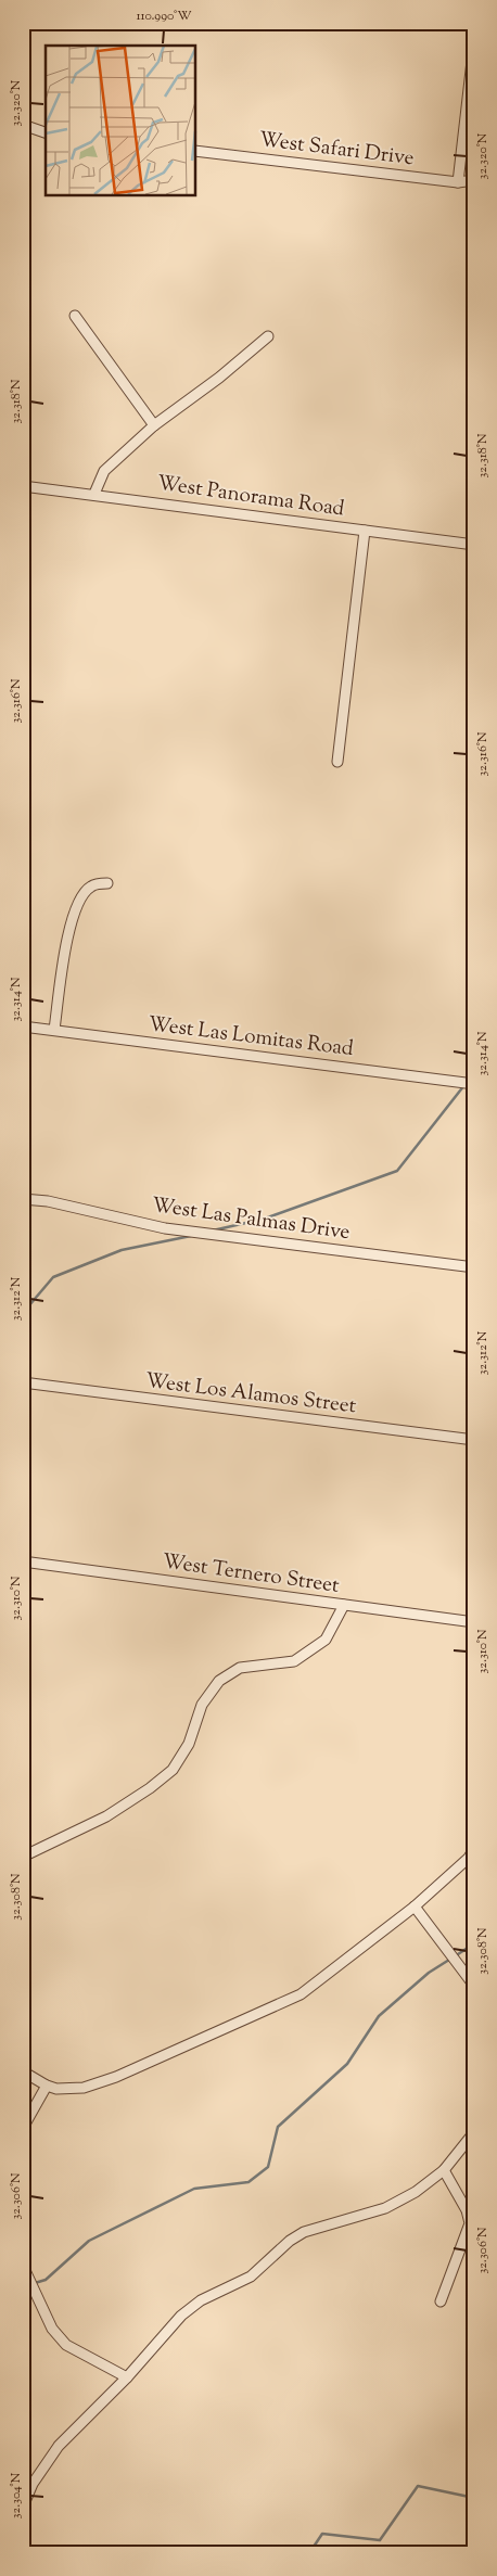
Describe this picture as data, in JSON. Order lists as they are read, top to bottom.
{
  "streets": {
    "street": [
      "West Safari Drive",
      "West Panorama Road",
      "West Las Lomitas Road",
      "West Las Palmas Drive",
      "West Los Alamos Street",
      "West Ternero Street"
    ]
  },
  "coordinates": [
    "110.990°W",
    "32.320°N",
    "32.318°N",
    "32.316°N",
    "32.314°N",
    "32.312°N",
    "32.310°N",
    "32.308°N",
    "32.306°N",
    "32.304°N"
  ]
}
